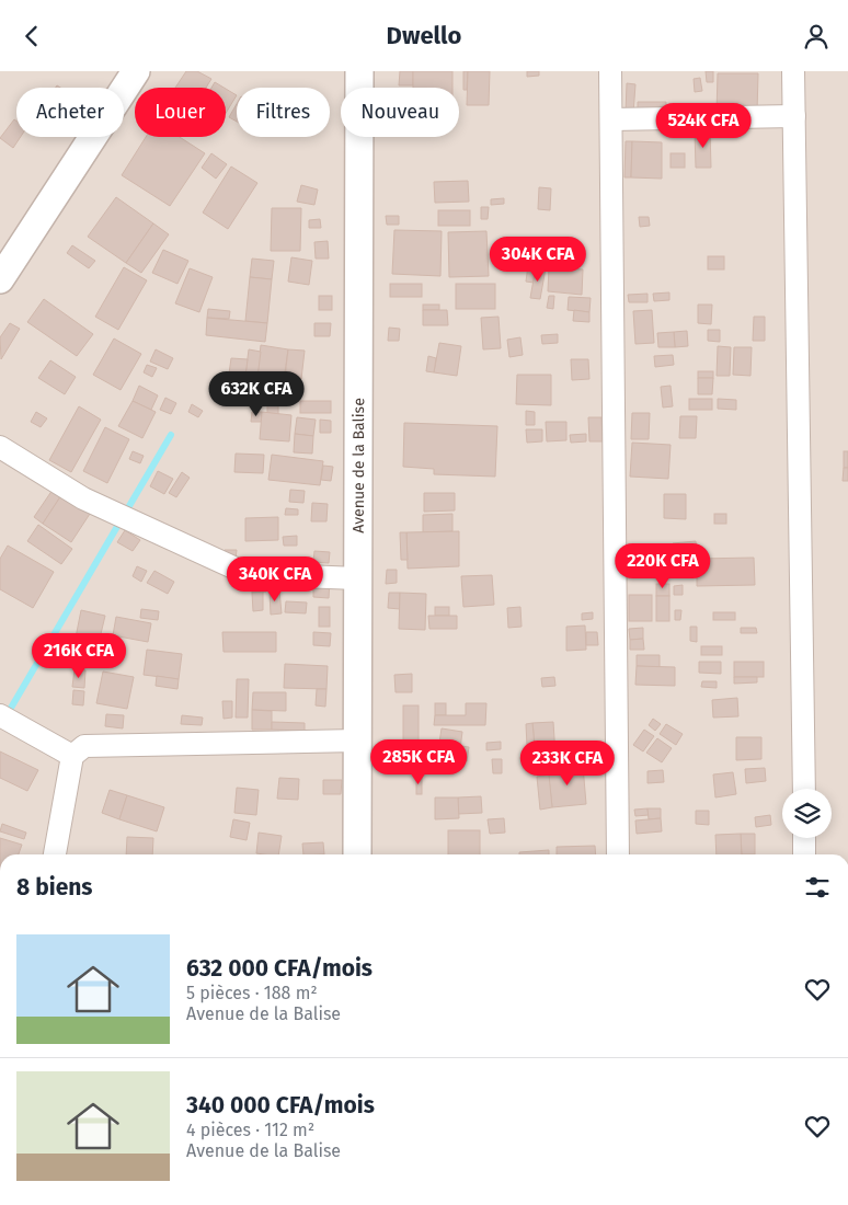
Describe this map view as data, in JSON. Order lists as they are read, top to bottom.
{
  "streets": {
    "street": ["Avenue de la Balise"]
  },
  "page": {
    "header": "Dwello",
    "chip": [
      "Acheter",
      "Louer",
      "Filtres",
      "Nouveau"
    ],
    "price": [
      "524K CFA",
      "304K CFA",
      "632K CFA",
      "220K CFA",
      "340K CFA",
      "216K CFA",
      "285K CFA",
      "233K CFA"
    ],
    "heading": "8 biens",
    "list": [
      {
        "name": "632 000 CFA/mois",
        "note": "5 pièces · 188 m² · Avenue de la Balise"
      },
      {
        "name": "340 000 CFA/mois",
        "note": "4 pièces · 112 m² · Avenue de la Balise"
      }
    ]
  }
}
